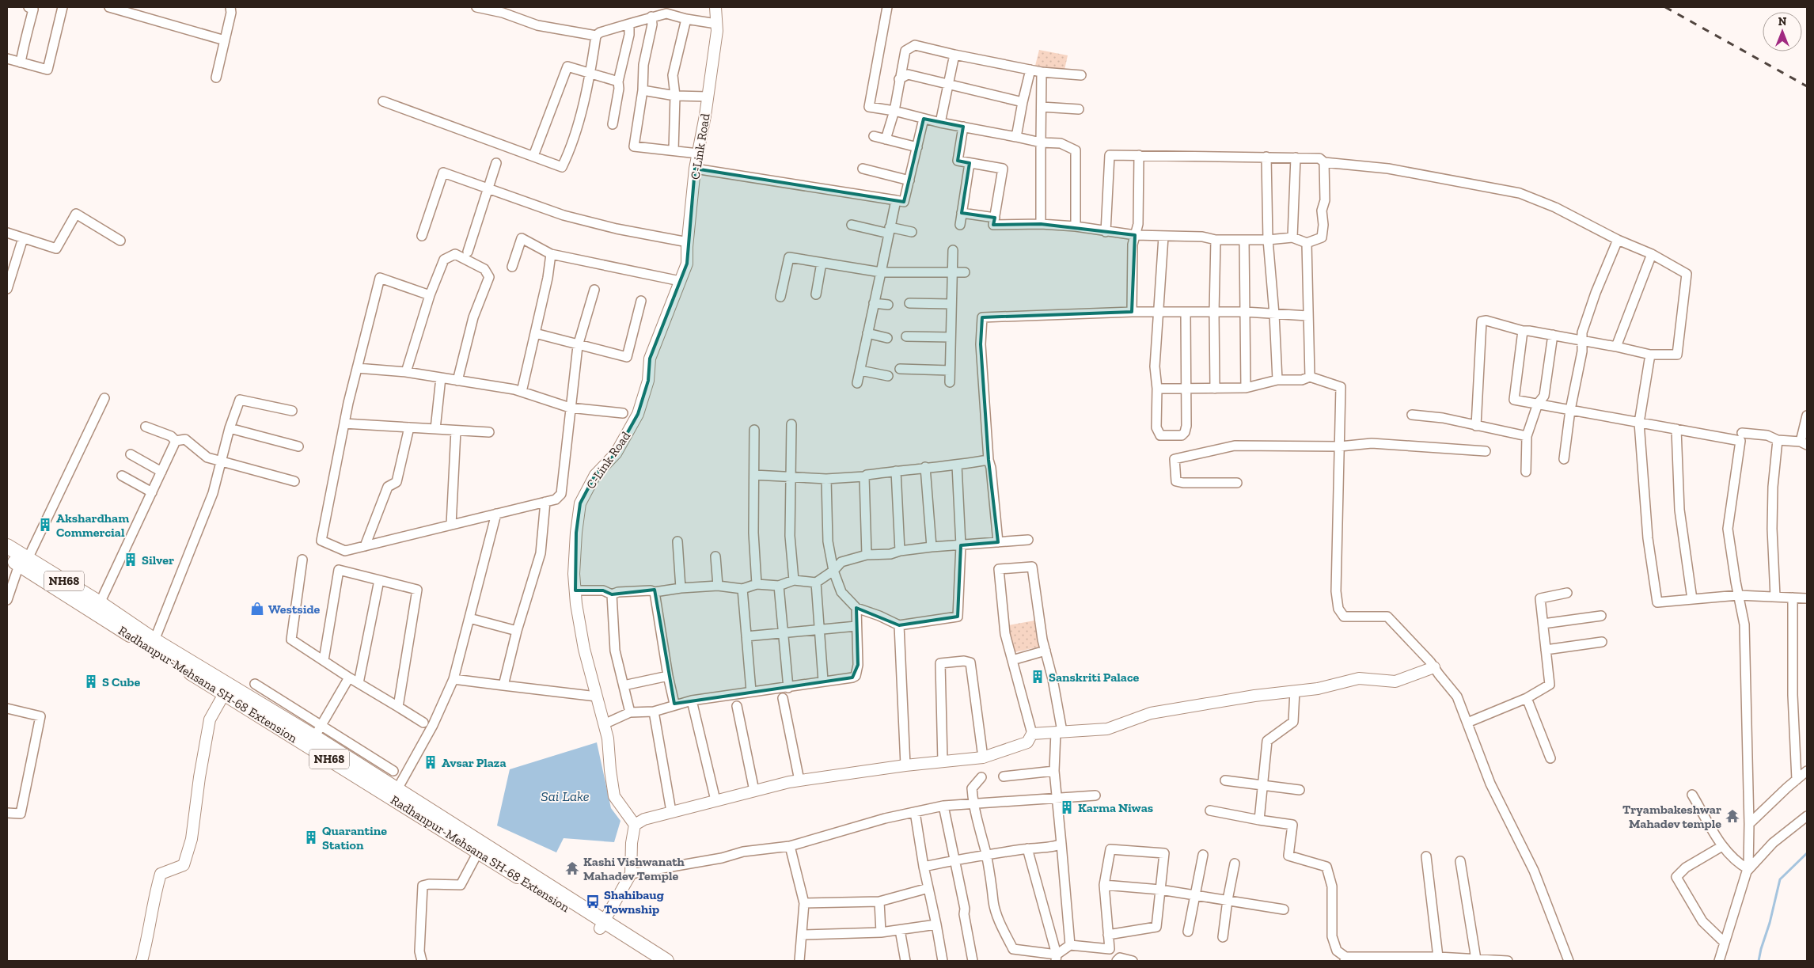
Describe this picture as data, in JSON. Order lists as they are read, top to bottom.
{
  "streets": {
    "highway": ["NH68", "Radhanpur-Mehsana SH-68 Extension"],
    "street": ["C-Link Road"]
  },
  "crossings": [
    ["NH68", "Radhanpur-Mehsana SH-68 Extension"]
  ],
  "water": ["Sai Lake"],
  "places": {
    "building": [
      "Akshardham Commercial",
      "Silver",
      "Sanskriti Palace",
      "S Cube",
      "Avsar Plaza",
      "Karma Niwas",
      "Quarantine Station"
    ],
    "shop": ["Westside"],
    "temple": ["Tryambakeshwar Mahadev temple", "Kashi Vishwanath Mahadev Temple"],
    "bus stop": ["Shahibaug Township"]
  },
  "north": "top"
}
